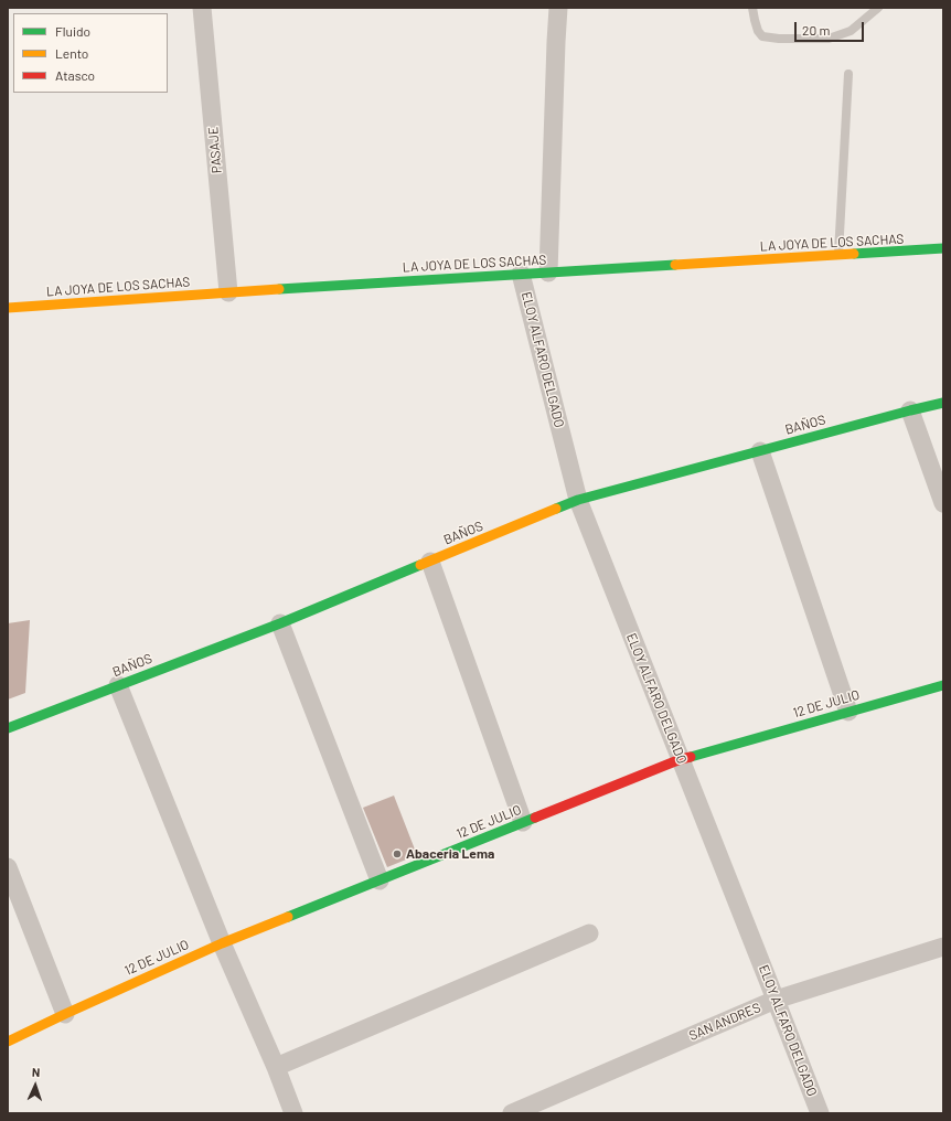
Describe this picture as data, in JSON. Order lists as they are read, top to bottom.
{
  "streets": {
    "street": [
      "PASAJE",
      "LA JOYA DE LOS SACHAS",
      "ELOY ALFARO DELGADO",
      "BAÑOS",
      "12 DE JULIO",
      "SAN ANDRES"
    ]
  },
  "crossings": [
    ["PASAJE", "LA JOYA DE LOS SACHAS"],
    ["LA JOYA DE LOS SACHAS", "ELOY ALFARO DELGADO"],
    ["ELOY ALFARO DELGADO", "BAÑOS"],
    ["ELOY ALFARO DELGADO", "12 DE JULIO"],
    ["ELOY ALFARO DELGADO", "SAN ANDRES"]
  ],
  "places": ["Abaceria Lema"],
  "legend": ["Fluido", "Lento", "Atasco"],
  "scale_bar": "20 m",
  "north": "top"
}
